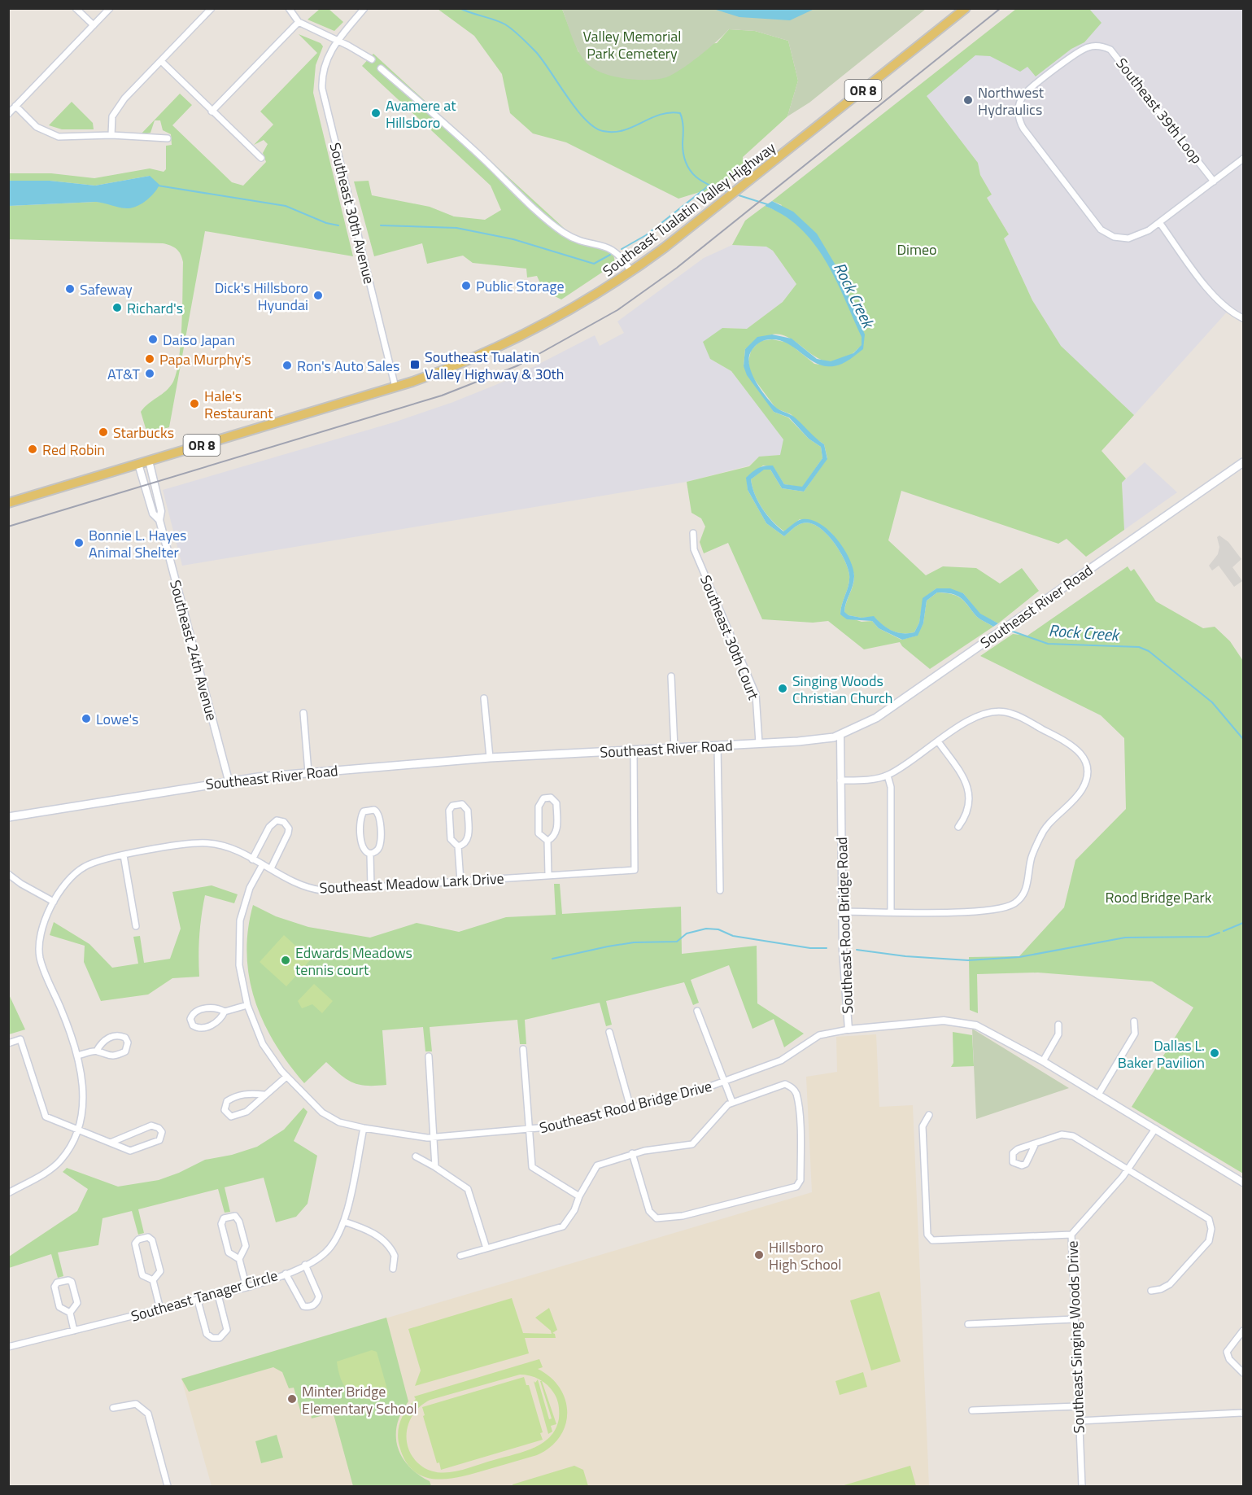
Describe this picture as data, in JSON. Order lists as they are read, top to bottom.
{
  "streets": {
    "main road": ["OR 8", "Southeast Tualatin Valley Highway", "Southeast River Road"],
    "street": [
      "Southeast 39th Loop",
      "Southeast 30th Avenue",
      "Southeast 30th Court",
      "Southeast 24th Avenue",
      "Southeast Meadow Lark Drive",
      "Southeast Rood Bridge Road",
      "Southeast Rood Bridge Drive",
      "Southeast Tanager Circle",
      "Southeast Singing Woods Drive"
    ]
  },
  "crossings": [
    ["Southeast Tualatin Valley Highway", "Southeast 30th Avenue"],
    ["Southeast Tualatin Valley Highway", "Southeast 24th Avenue"],
    ["Southeast River Road", "Southeast 30th Court"],
    ["Southeast River Road", "Southeast 24th Avenue"],
    ["Southeast River Road", "Southeast Meadow Lark Drive"],
    ["Southeast River Road", "Southeast Rood Bridge Road"],
    ["Southeast Meadow Lark Drive", "Southeast Rood Bridge Drive"],
    ["Southeast Rood Bridge Road", "Southeast Rood Bridge Drive"],
    ["Southeast Rood Bridge Road", "Southeast Singing Woods Drive"],
    ["Southeast Rood Bridge Drive", "Southeast Tanager Circle"]
  ],
  "water": ["Rock Creek"],
  "parks": ["Valley Memorial Park Cemetery", "Dimeo", "Rood Bridge Park"],
  "places": {
    "other": [
      "Northwest Hydraulics",
      "Avamere at Hillsboro",
      "Public Storage",
      "Safeway",
      "Dick's Hillsboro Hyundai",
      "Richard's",
      "Daiso Japan",
      "Papa Murphy's",
      "Ron's Auto Sales",
      "AT&T",
      "Hale's Restaurant",
      "Starbucks",
      "Red Robin",
      "Bonnie L. Hayes Animal Shelter",
      "Singing Woods Christian Church",
      "Lowe's",
      "Edwards Meadows tennis court",
      "Dallas L. Baker Pavilion",
      "Hillsboro High School",
      "Minter Bridge Elementary School"
    ],
    "transit": ["Southeast Tualatin Valley Highway & 30th"]
  }
}
